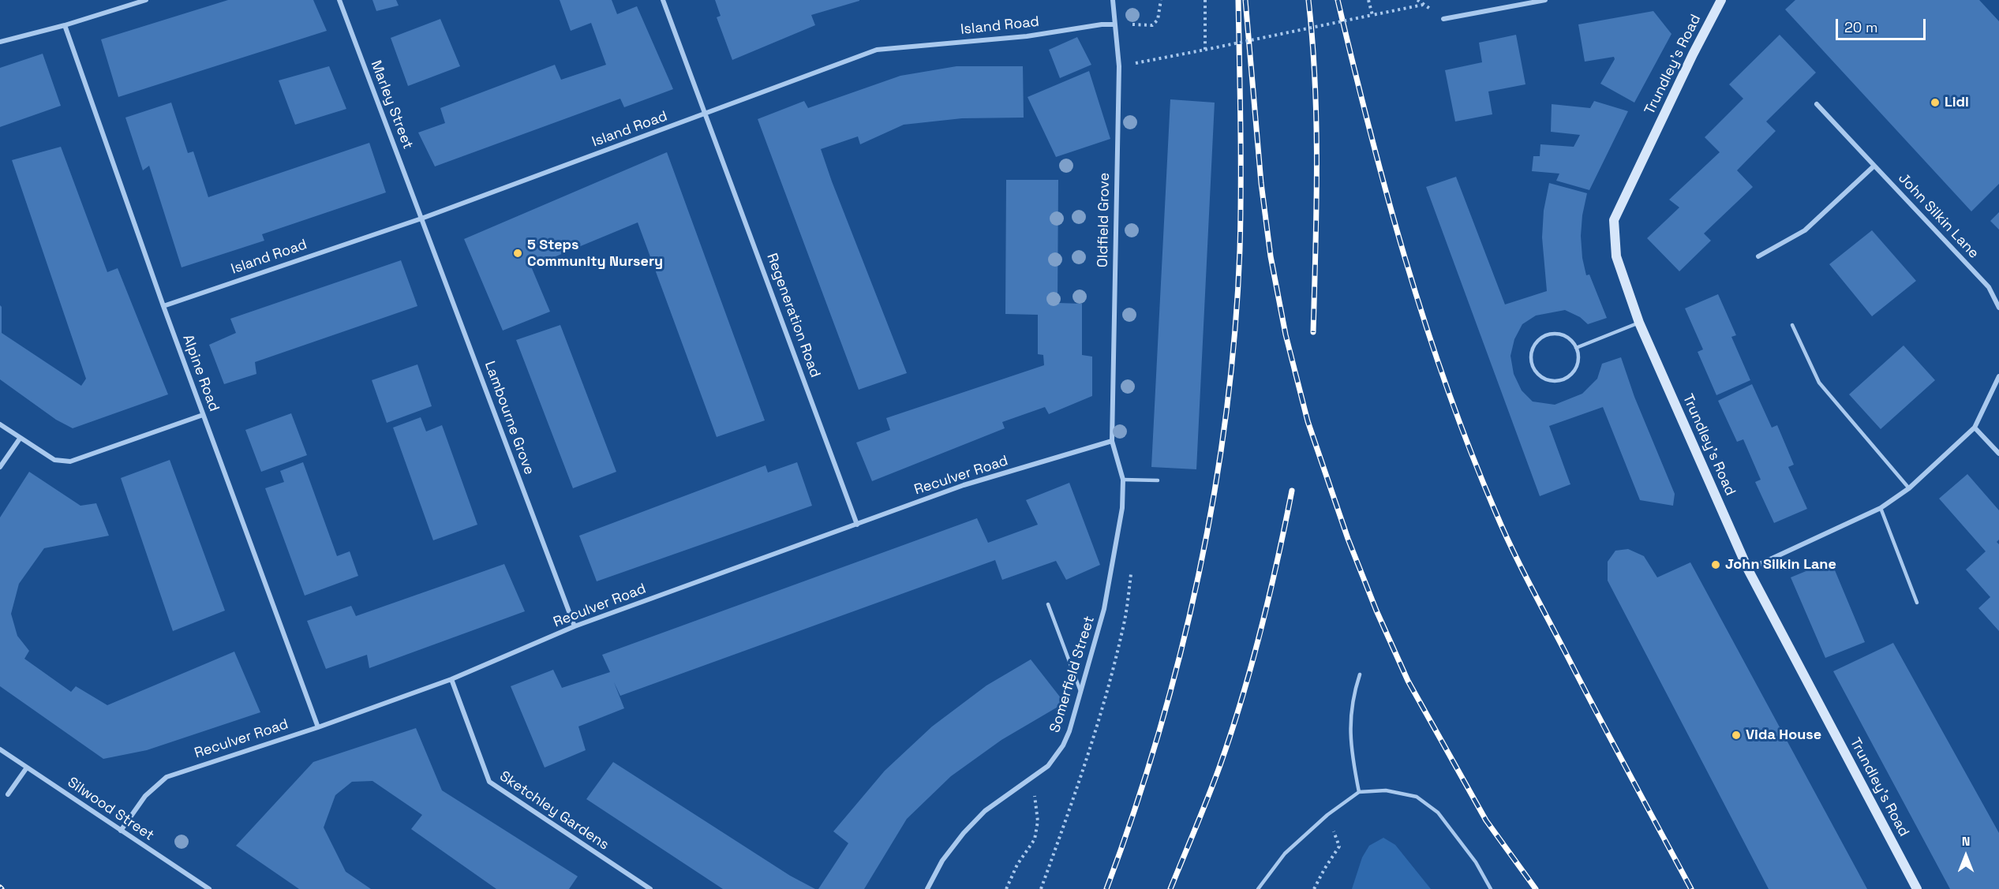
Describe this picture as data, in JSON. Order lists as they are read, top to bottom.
{
  "streets": {
    "main road": ["Trundley's Road"],
    "street": [
      "Island Road",
      "Marley Street",
      "John Silkin Lane",
      "Oldfield Grove",
      "Regeneration Road",
      "Alpine Road",
      "Lambourne Grove",
      "Reculver Road",
      "Somerfield Street",
      "Silwood Street",
      "Sketchley Gardens"
    ]
  },
  "crossings": [
    ["Island Road", "Marley Street"],
    ["Island Road", "Oldfield Grove"],
    ["Island Road", "Regeneration Road"],
    ["Island Road", "Alpine Road"],
    ["Island Road", "Lambourne Grove"],
    ["Marley Street", "Lambourne Grove"],
    ["Oldfield Grove", "Reculver Road"],
    ["Oldfield Grove", "Somerfield Street"],
    ["Regeneration Road", "Reculver Road"],
    ["Alpine Road", "Reculver Road"],
    ["Lambourne Grove", "Reculver Road"],
    ["Reculver Road", "Somerfield Street"],
    ["Reculver Road", "Silwood Street"],
    ["Reculver Road", "Sketchley Gardens"]
  ],
  "places": [
    "Lidl",
    "5 Steps Community Nursery",
    "John Silkin Lane",
    "Vida House"
  ],
  "scale_bar": "20 m",
  "north": "top"
}
